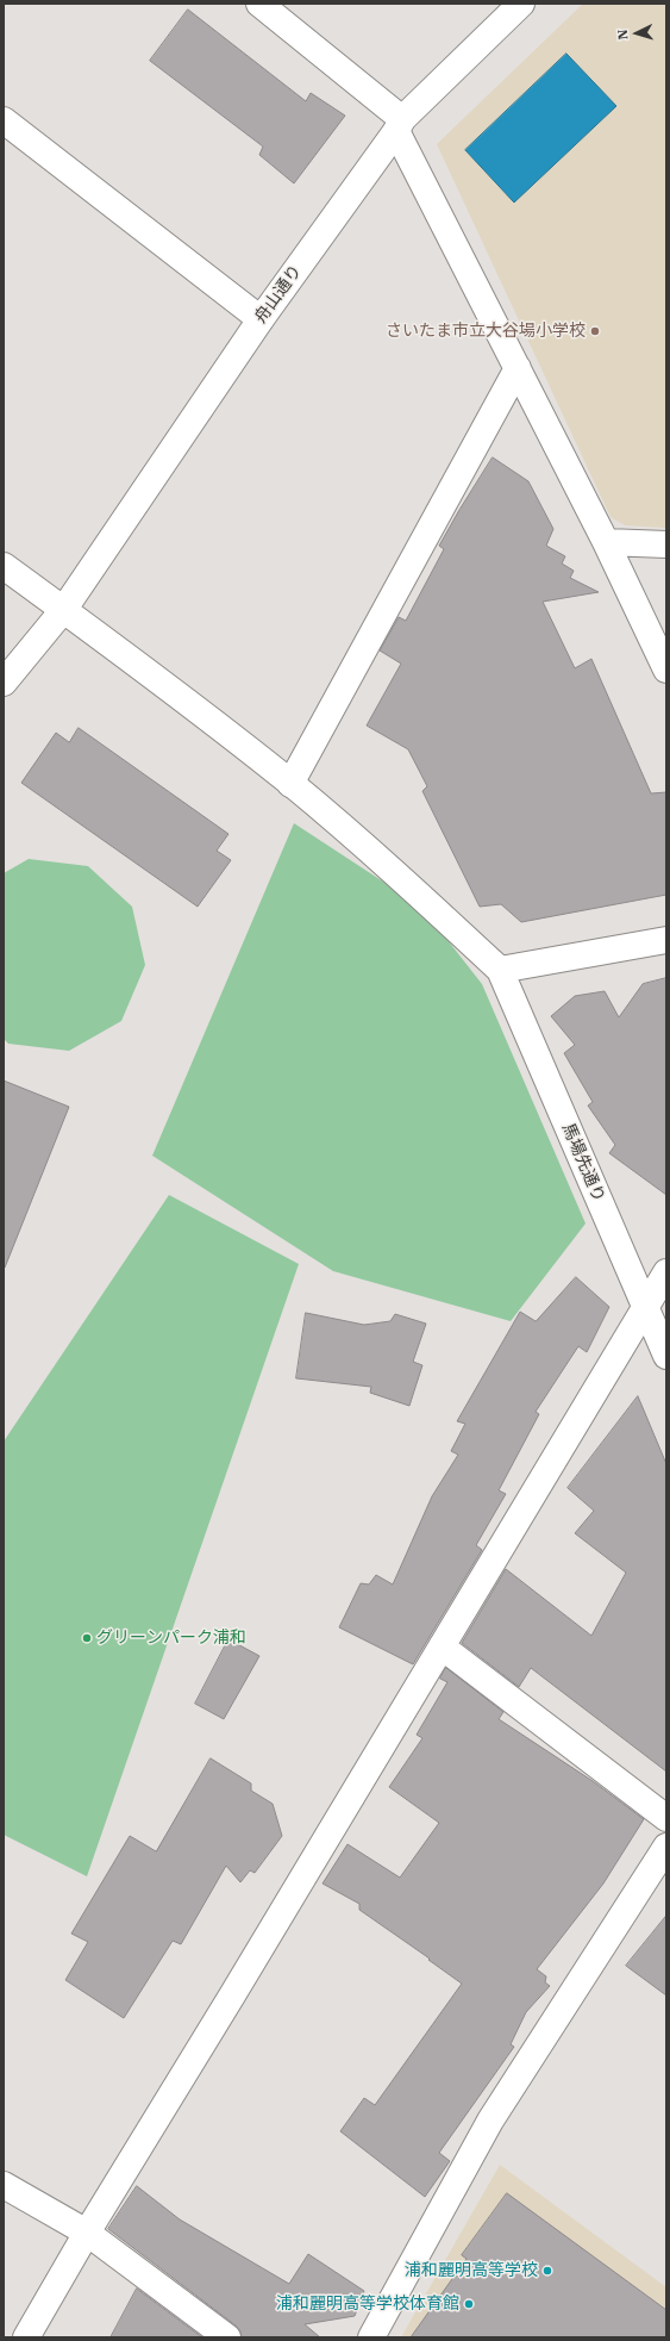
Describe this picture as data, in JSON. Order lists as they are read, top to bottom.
{
  "streets": {
    "street": ["舟山通り", "馬場先通り"]
  },
  "places": [
    "さいたま市立大谷場小学校",
    "グリーンパーク浦和",
    "浦和麗明高等学校",
    "浦和麗明高等学校体育館"
  ],
  "north": "left"
}
